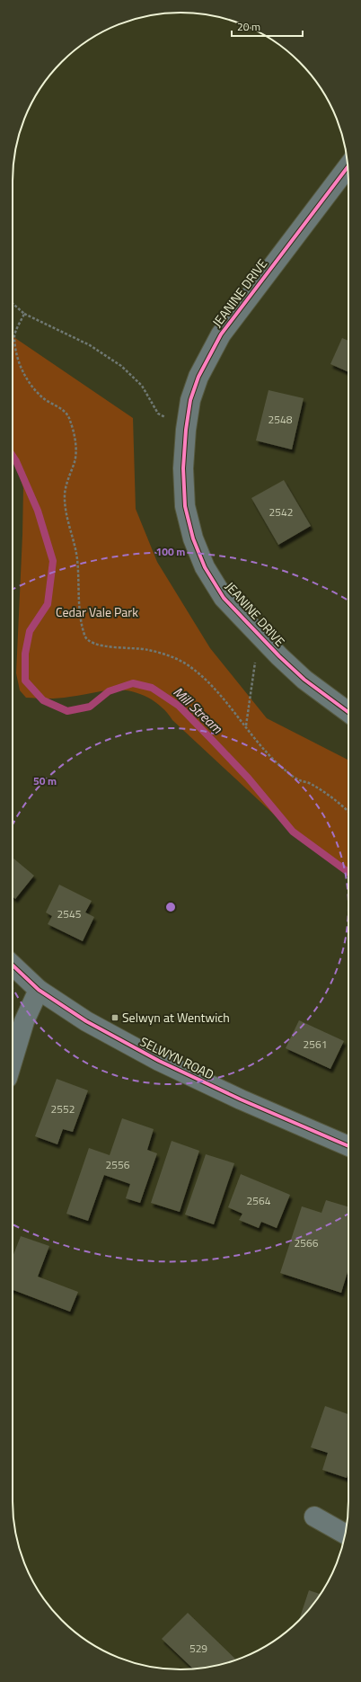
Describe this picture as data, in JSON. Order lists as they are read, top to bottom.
{
  "streets": {
    "street": ["JEANINE DRIVE", "SELWYN ROAD"]
  },
  "water": ["Mill Stream"],
  "parks": ["Cedar Vale Park"],
  "places": {
    "transit": ["Selwyn at Wentwich"]
  },
  "house_numbers": [
    "2548",
    "2542",
    "2545",
    "2561",
    "2552",
    "2556",
    "2564",
    "2566",
    "529"
  ],
  "scale_bar": "20 m",
  "rings": ["100 m", "50 m"]
}
